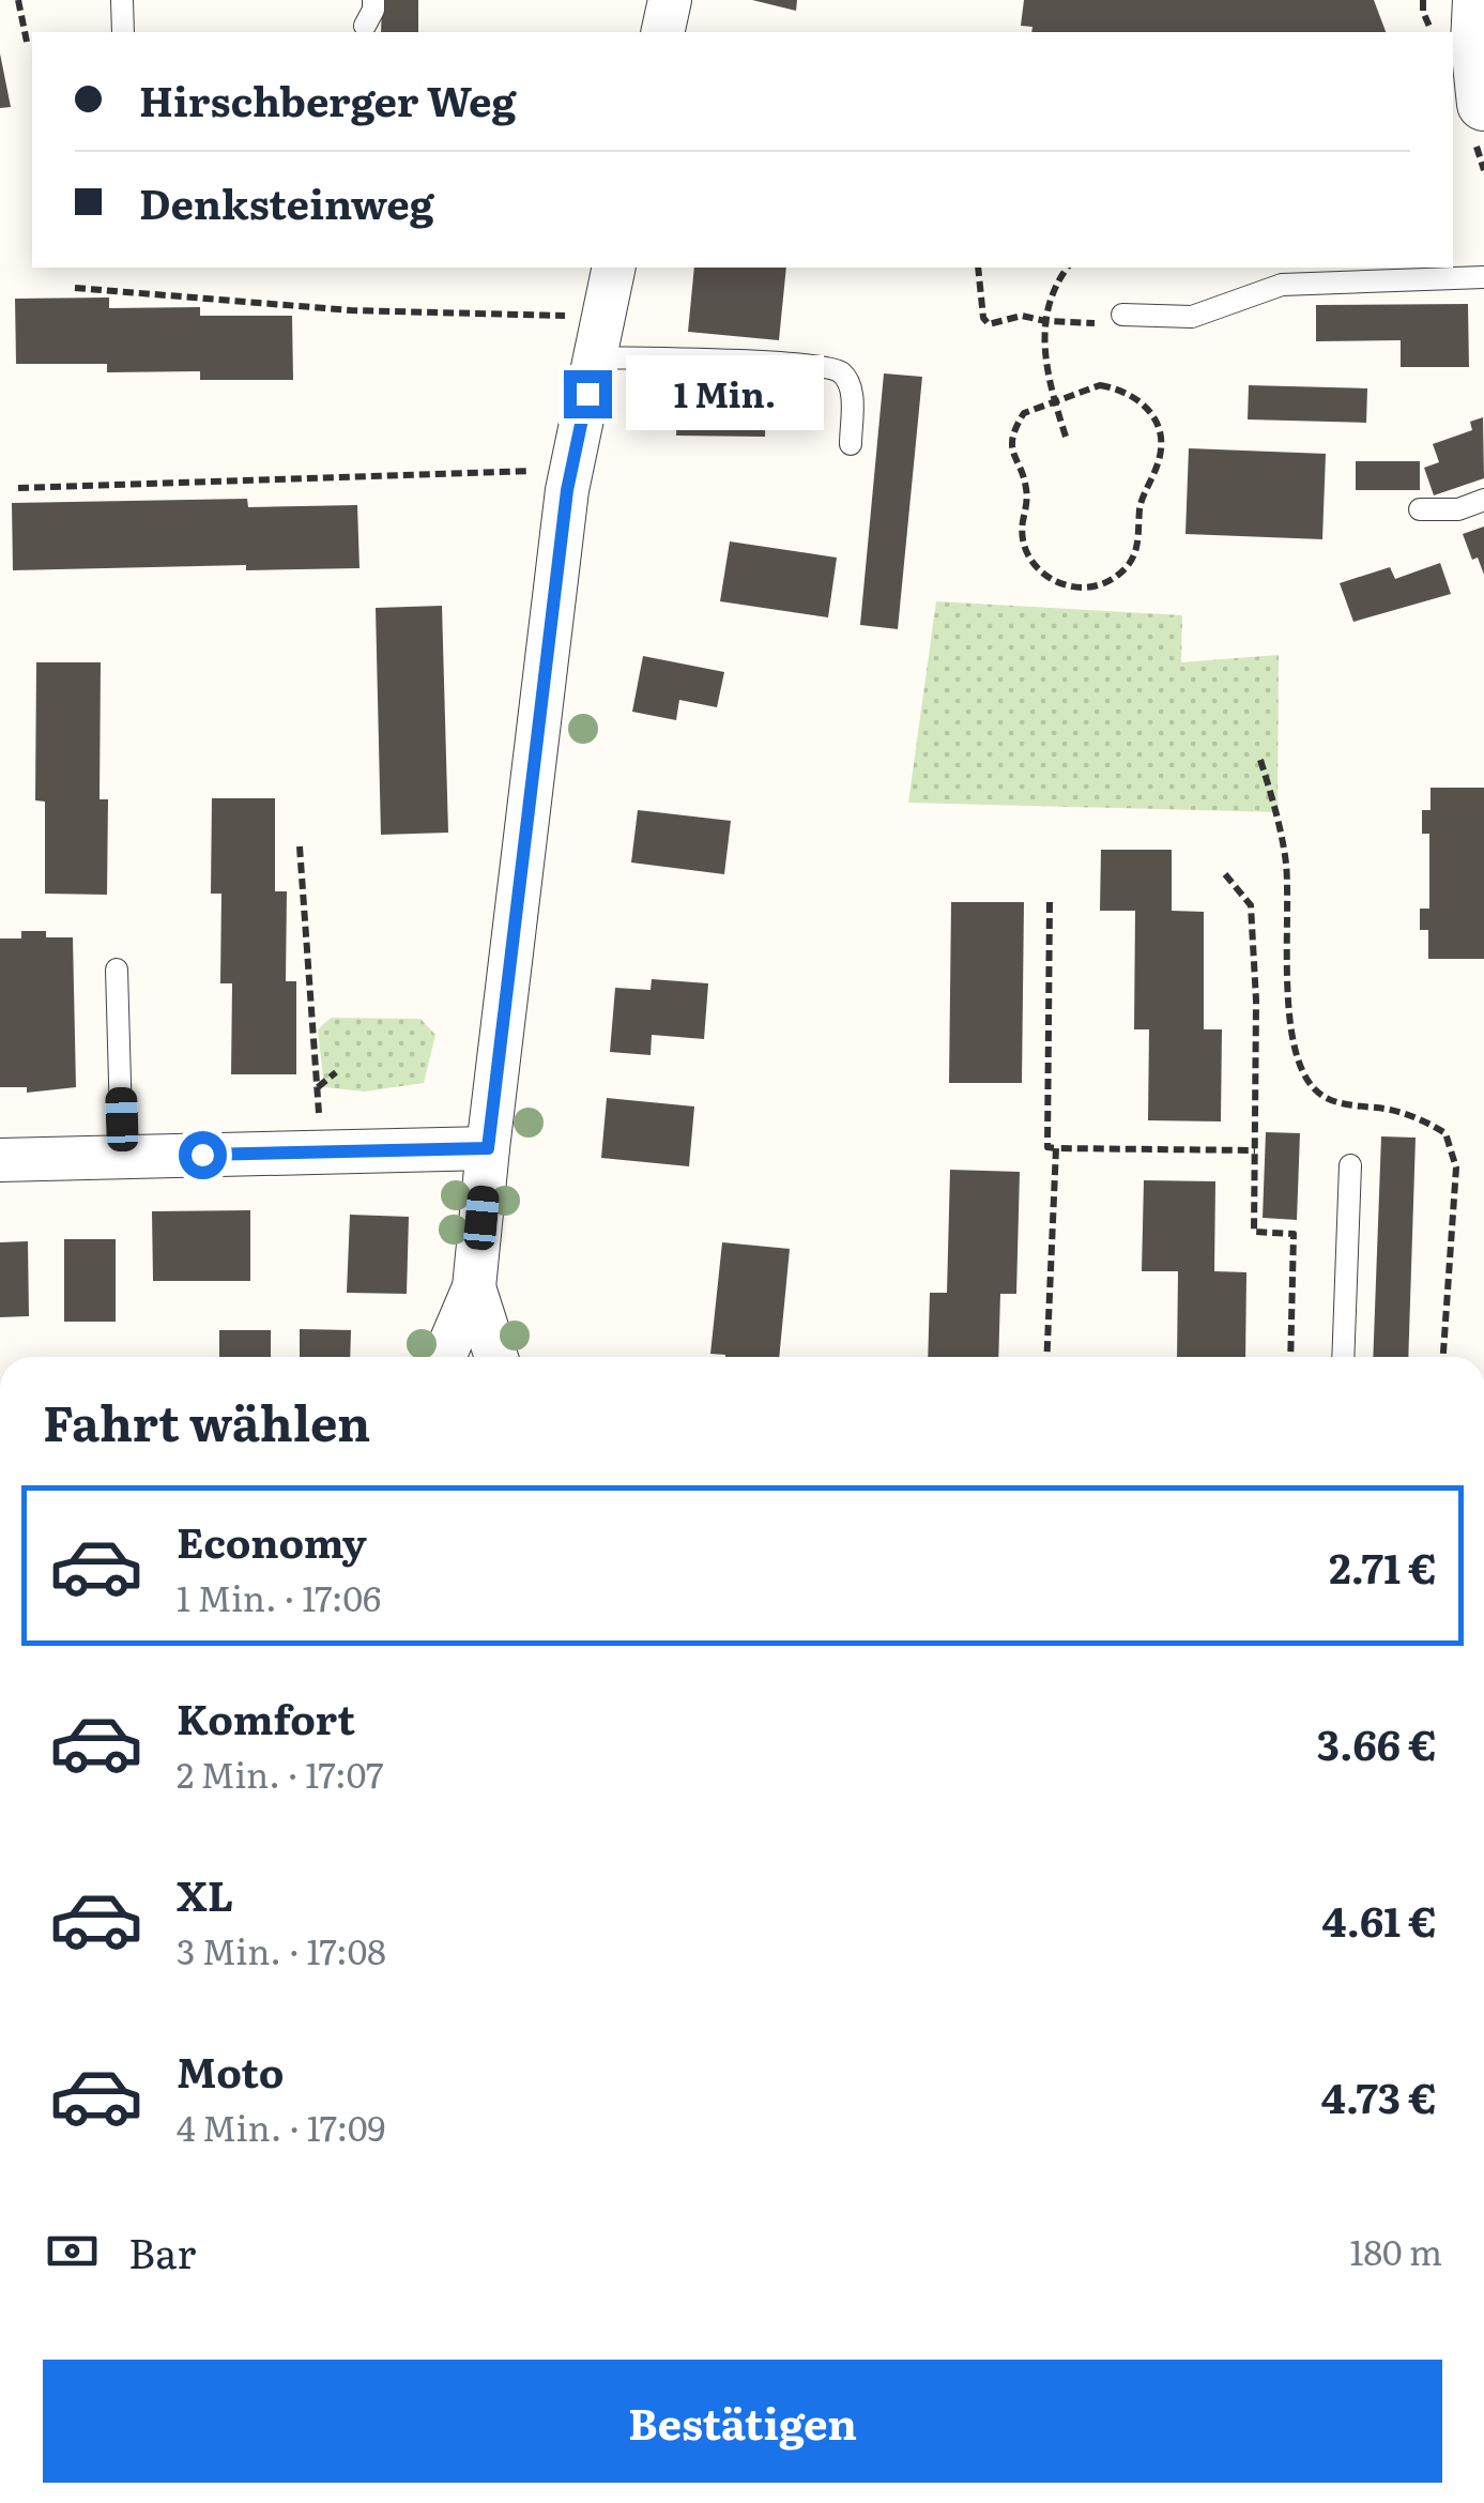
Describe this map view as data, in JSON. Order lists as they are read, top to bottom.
{
  "page": {
    "banner": ["Hirschberger Weg", "Denksteinweg"],
    "bubble": "1 Min.",
    "heading": "Fahrt wählen",
    "list": [
      {
        "name": "Economy",
        "note": "1 Min. · 17:06",
        "value": "2.71 €"
      },
      {
        "name": "Komfort",
        "note": "2 Min. · 17:07",
        "value": "3.66 €"
      },
      {
        "name": "XL",
        "note": "3 Min. · 17:08",
        "value": "4.61 €"
      },
      {
        "name": "Moto",
        "note": "4 Min. · 17:09",
        "value": "4.73 €"
      }
    ],
    "pay": ["Bar", "180 m"],
    "buttons": "Bestätigen"
  }
}
